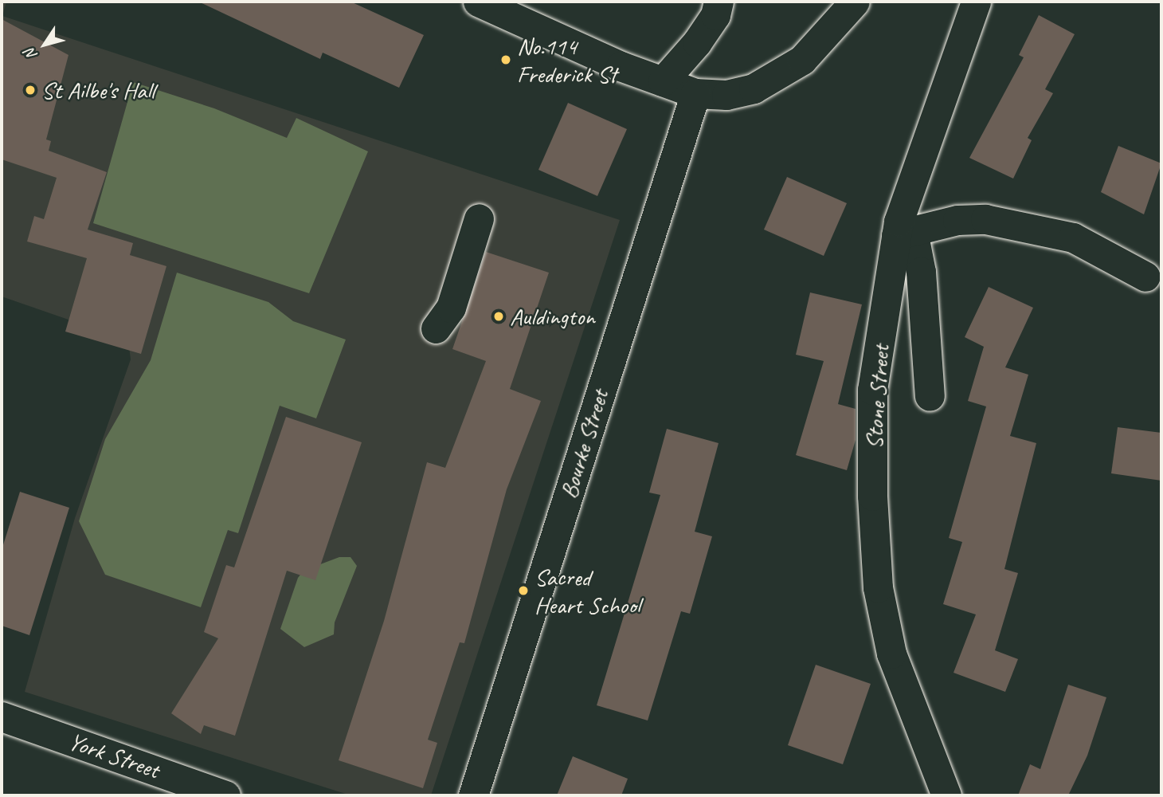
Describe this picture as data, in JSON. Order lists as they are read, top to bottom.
{
  "streets": {
    "street": ["Stone Street", "Bourke Street", "York Street"]
  },
  "places": [
    "No.114 Frederick St",
    "St Ailbe's Hall",
    "Auldington",
    "Sacred Heart School"
  ],
  "north": "bottom left"
}
